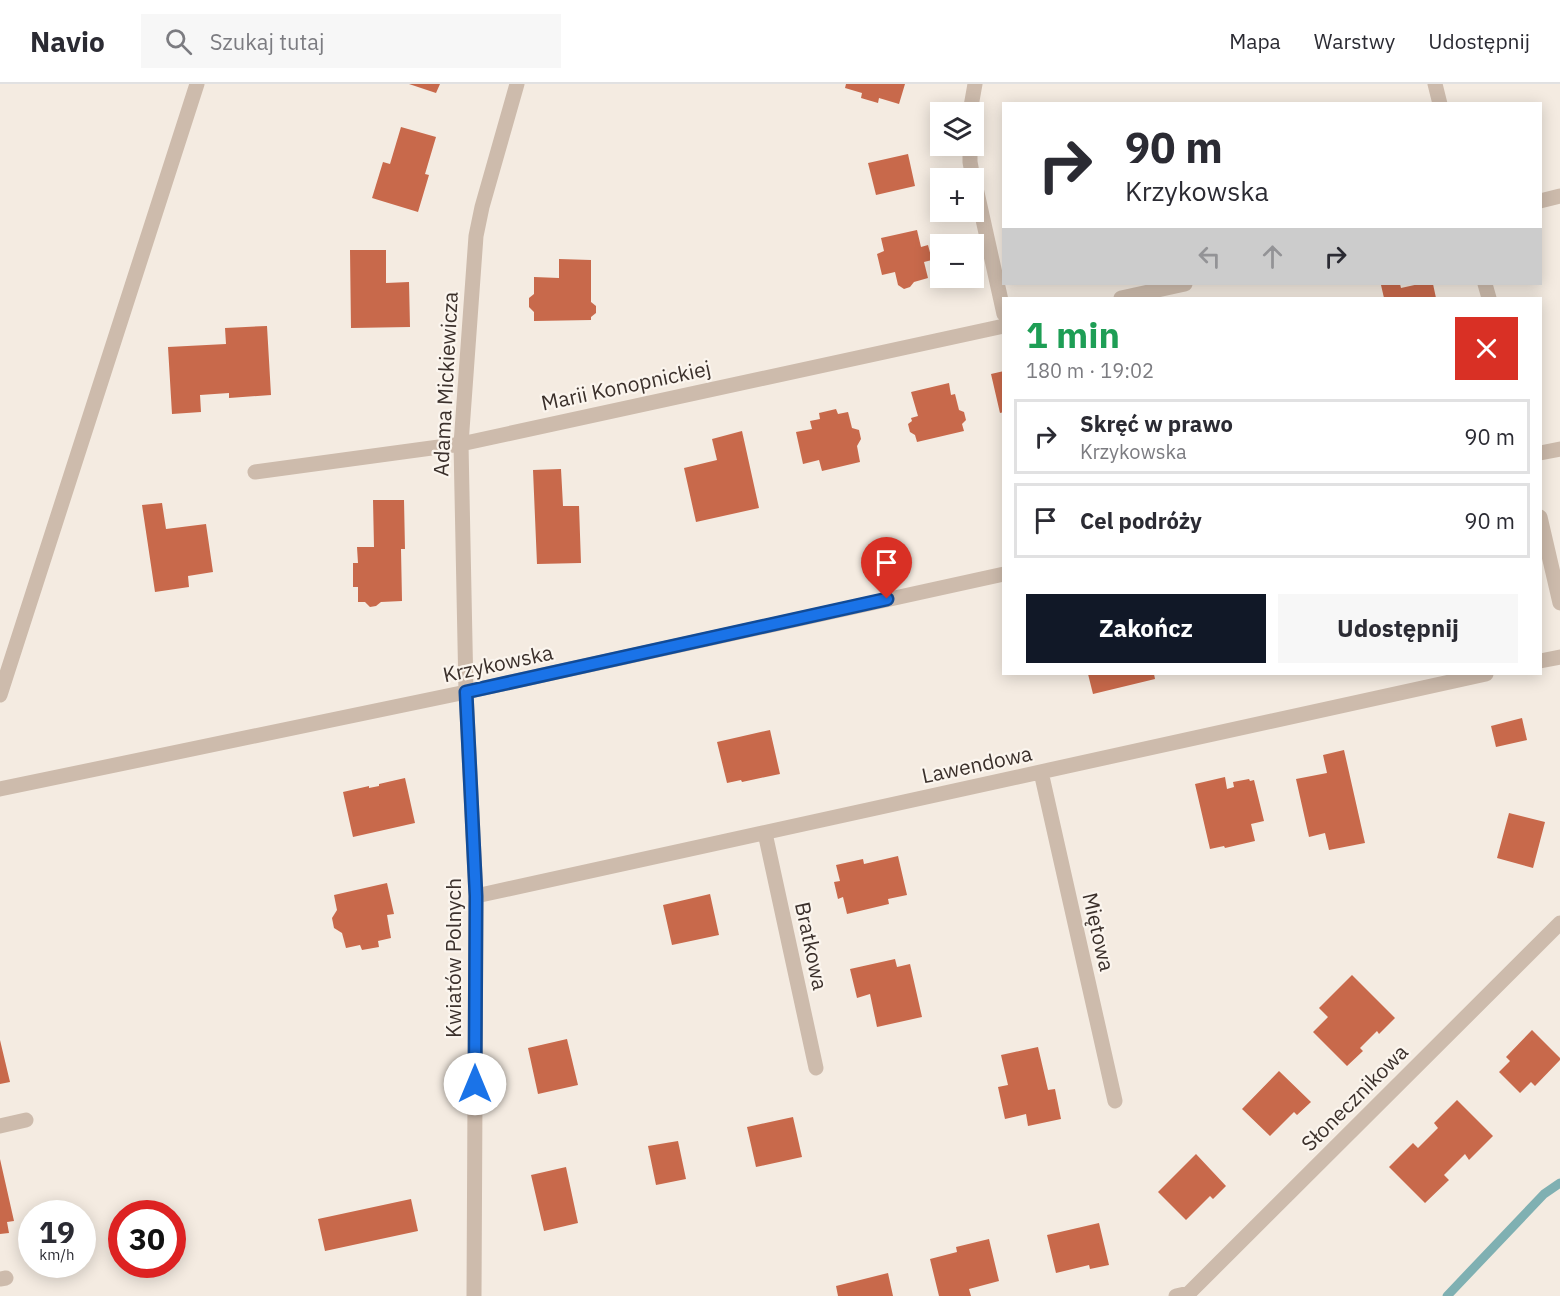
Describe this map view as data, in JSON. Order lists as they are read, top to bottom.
{
  "streets": {
    "street": [
      "Adama Mickiewicza",
      "Marii Konopnickiej",
      "Krzykowska",
      "Lawendowa",
      "Miętowa",
      "Bratkowa",
      "Kwiatów Polnych",
      "Słonecznikowa"
    ]
  },
  "crossings": [
    ["Adama Mickiewicza", "Marii Konopnickiej"],
    ["Adama Mickiewicza", "Krzykowska"],
    ["Adama Mickiewicza", "Kwiatów Polnych"],
    ["Krzykowska", "Kwiatów Polnych"],
    ["Lawendowa", "Miętowa"],
    ["Lawendowa", "Bratkowa"],
    ["Lawendowa", "Kwiatów Polnych"]
  ],
  "page": {
    "header": "Navio",
    "search": "Szukaj tutaj",
    "nav": ["Mapa", "Warstwy", "Udostępnij"],
    "map_buttons": ["+", "−"],
    "turn": ["90 m", "Krzykowska"],
    "heading": ["1 min", "180 m · 19:02"],
    "list": [
      {
        "name": "Skręć w prawo",
        "note": "Krzykowska",
        "value": "90 m"
      },
      {
        "name": "Cel podróży",
        "value": "90 m"
      }
    ],
    "buttons": ["Zakończ", "Udostępnij"],
    "speed": "19 km/h",
    "limit": "30"
  }
}
